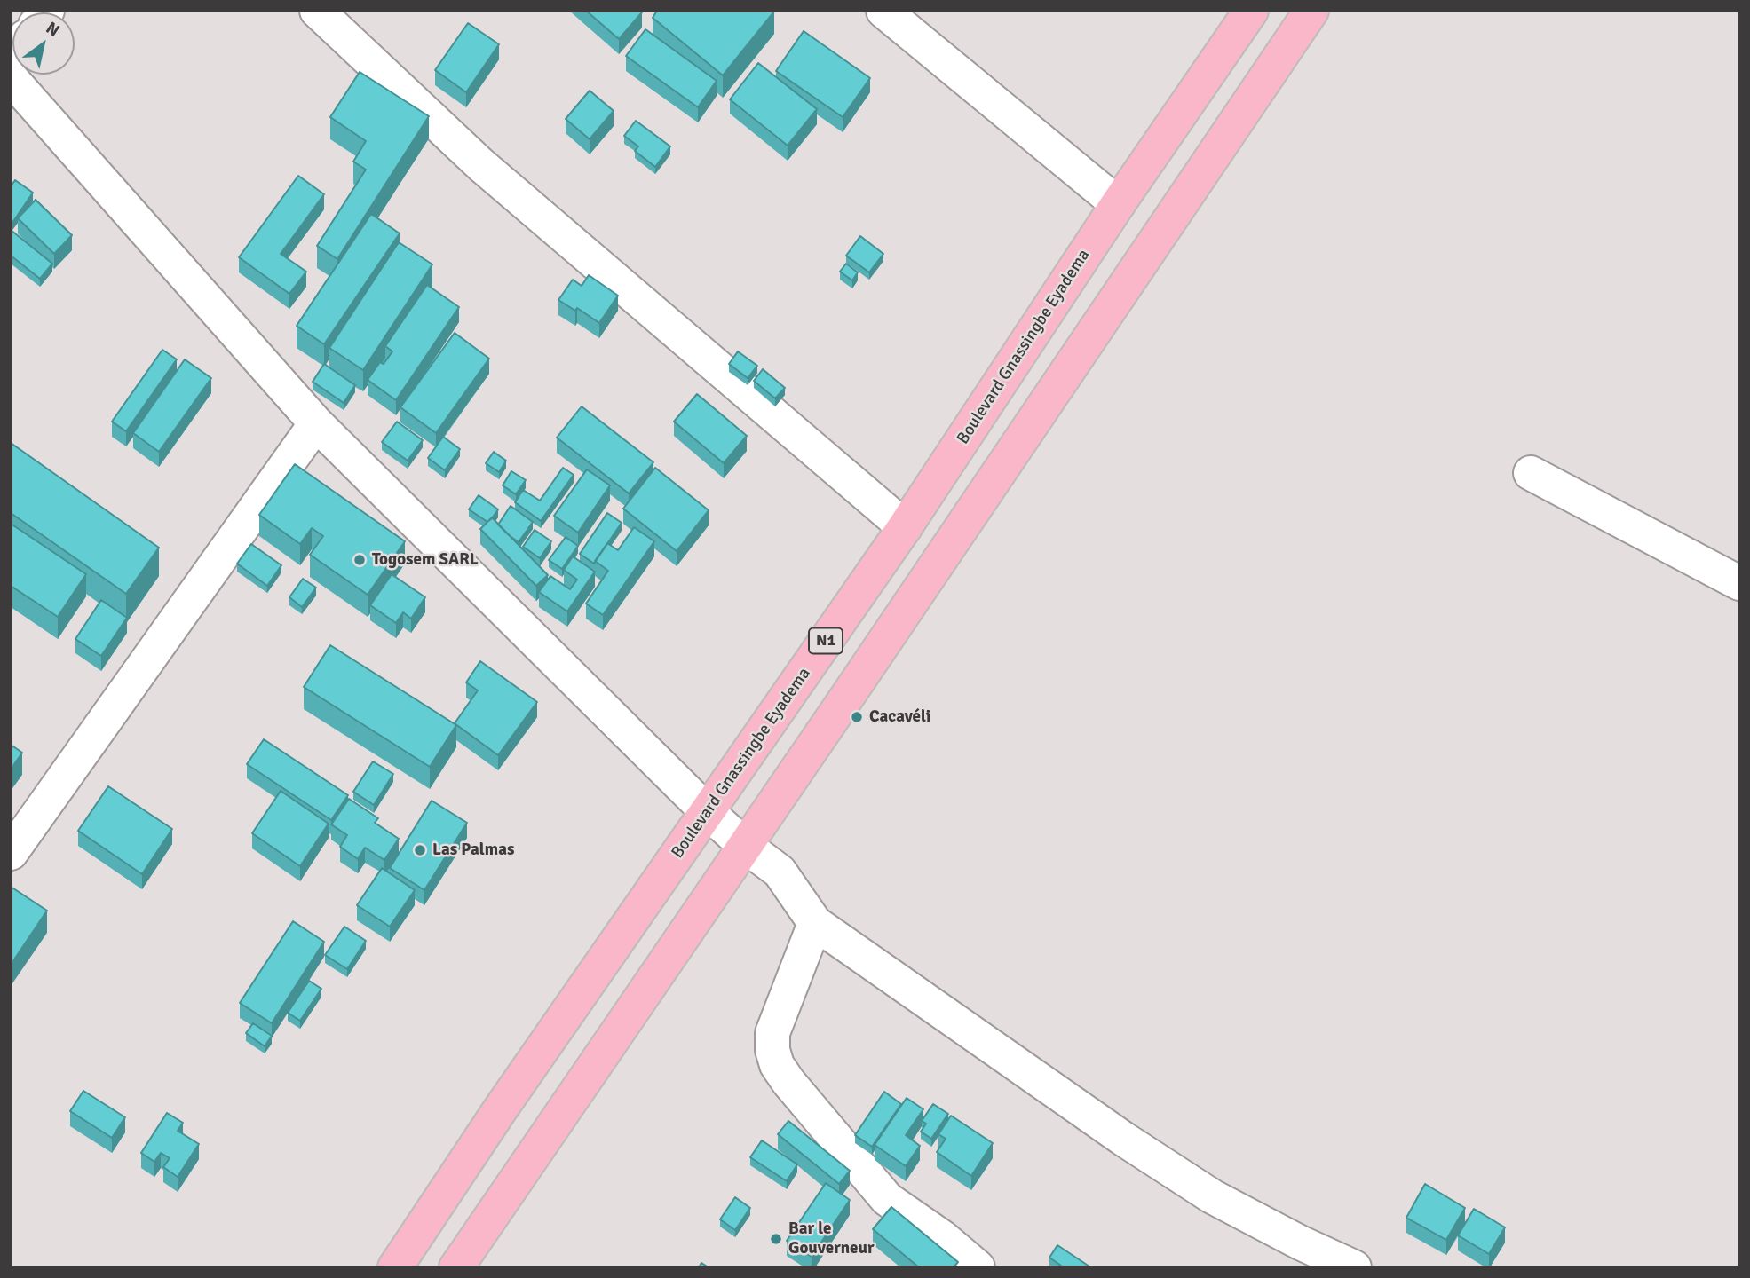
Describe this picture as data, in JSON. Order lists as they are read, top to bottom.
{
  "streets": {
    "highway": ["Boulevard Gnassingbe Eyadema", "N1"]
  },
  "places": [
    "Togosem SARL",
    "Cacavéli",
    "Las Palmas",
    "Bar le Gouverneur"
  ],
  "north": "top right"
}
